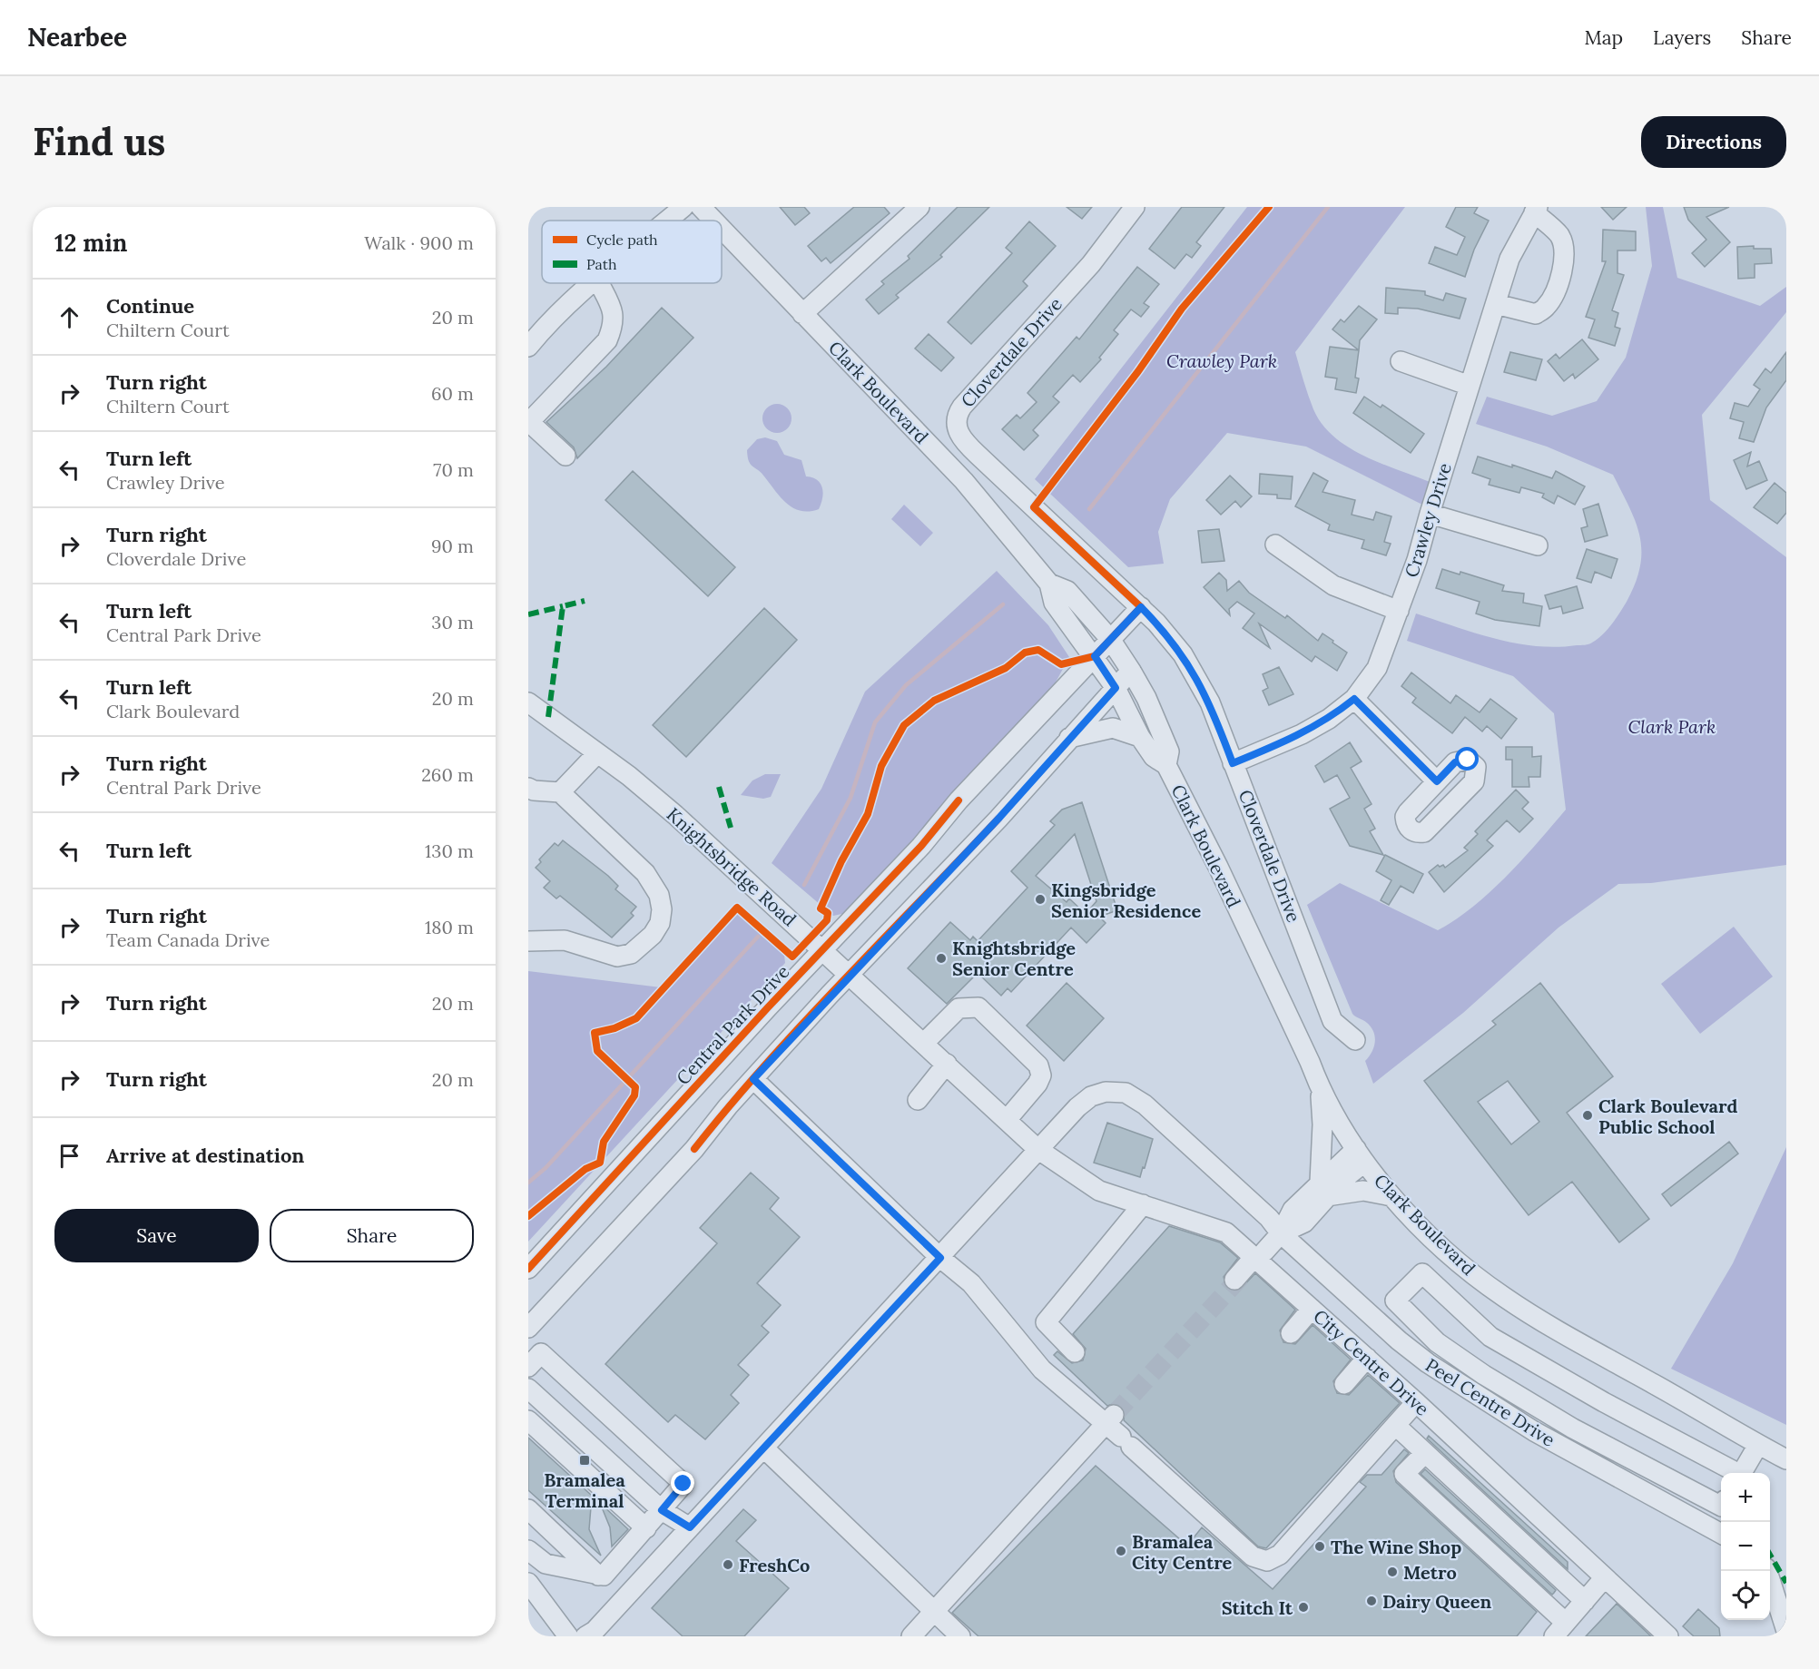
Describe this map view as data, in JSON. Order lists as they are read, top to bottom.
{
  "streets": {
    "street": [
      "Cloverdale Drive",
      "Clark Boulevard",
      "Crawley Drive",
      "Knightsbridge Road",
      "Central Park Drive",
      "City Centre Drive",
      "Peel Centre Drive"
    ]
  },
  "crossings": [
    ["Cloverdale Drive", "Crawley Drive"],
    ["Cloverdale Drive", "Central Park Drive"],
    ["Clark Boulevard", "Central Park Drive"],
    ["Knightsbridge Road", "Central Park Drive"],
    ["Knightsbridge Road", "City Centre Drive"],
    ["Knightsbridge Road", "Peel Centre Drive"],
    ["City Centre Drive", "Peel Centre Drive"]
  ],
  "parks": ["Crawley Park", "Clark Park"],
  "places": {
    "other": [
      "Kingsbridge Senior Residence",
      "Knightsbridge Senior Centre",
      "Clark Boulevard Public School",
      "The Wine Shop",
      "Bramalea City Centre",
      "FreshCo",
      "Metro",
      "Dairy Queen",
      "Stitch It"
    ],
    "transit": ["Bramalea Terminal"]
  },
  "legend": ["Cycle path", "Path"],
  "page": {
    "header": "Nearbee",
    "nav": ["Map", "Layers", "Share"],
    "buttons": [
      "Directions",
      ["Save", "Share"]
    ],
    "title": "Find us",
    "heading": ["12 min", "Walk · 900 m"],
    "list": [
      ["Continue", "Chiltern Court", "20 m"],
      ["Turn right", "Chiltern Court", "60 m"],
      ["Turn left", "Crawley Drive", "70 m"],
      ["Turn right", "Cloverdale Drive", "90 m"],
      ["Turn left", "Central Park Drive", "30 m"],
      ["Turn left", "Clark Boulevard", "20 m"],
      ["Turn right", "Central Park Drive", "260 m"],
      ["Turn left", "130 m"],
      ["Turn right", "Team Canada Drive", "180 m"],
      ["Turn right", "20 m"],
      ["Turn right", "20 m"],
      "Arrive at destination"
    ],
    "map_buttons": ["+", "−"]
  }
}
